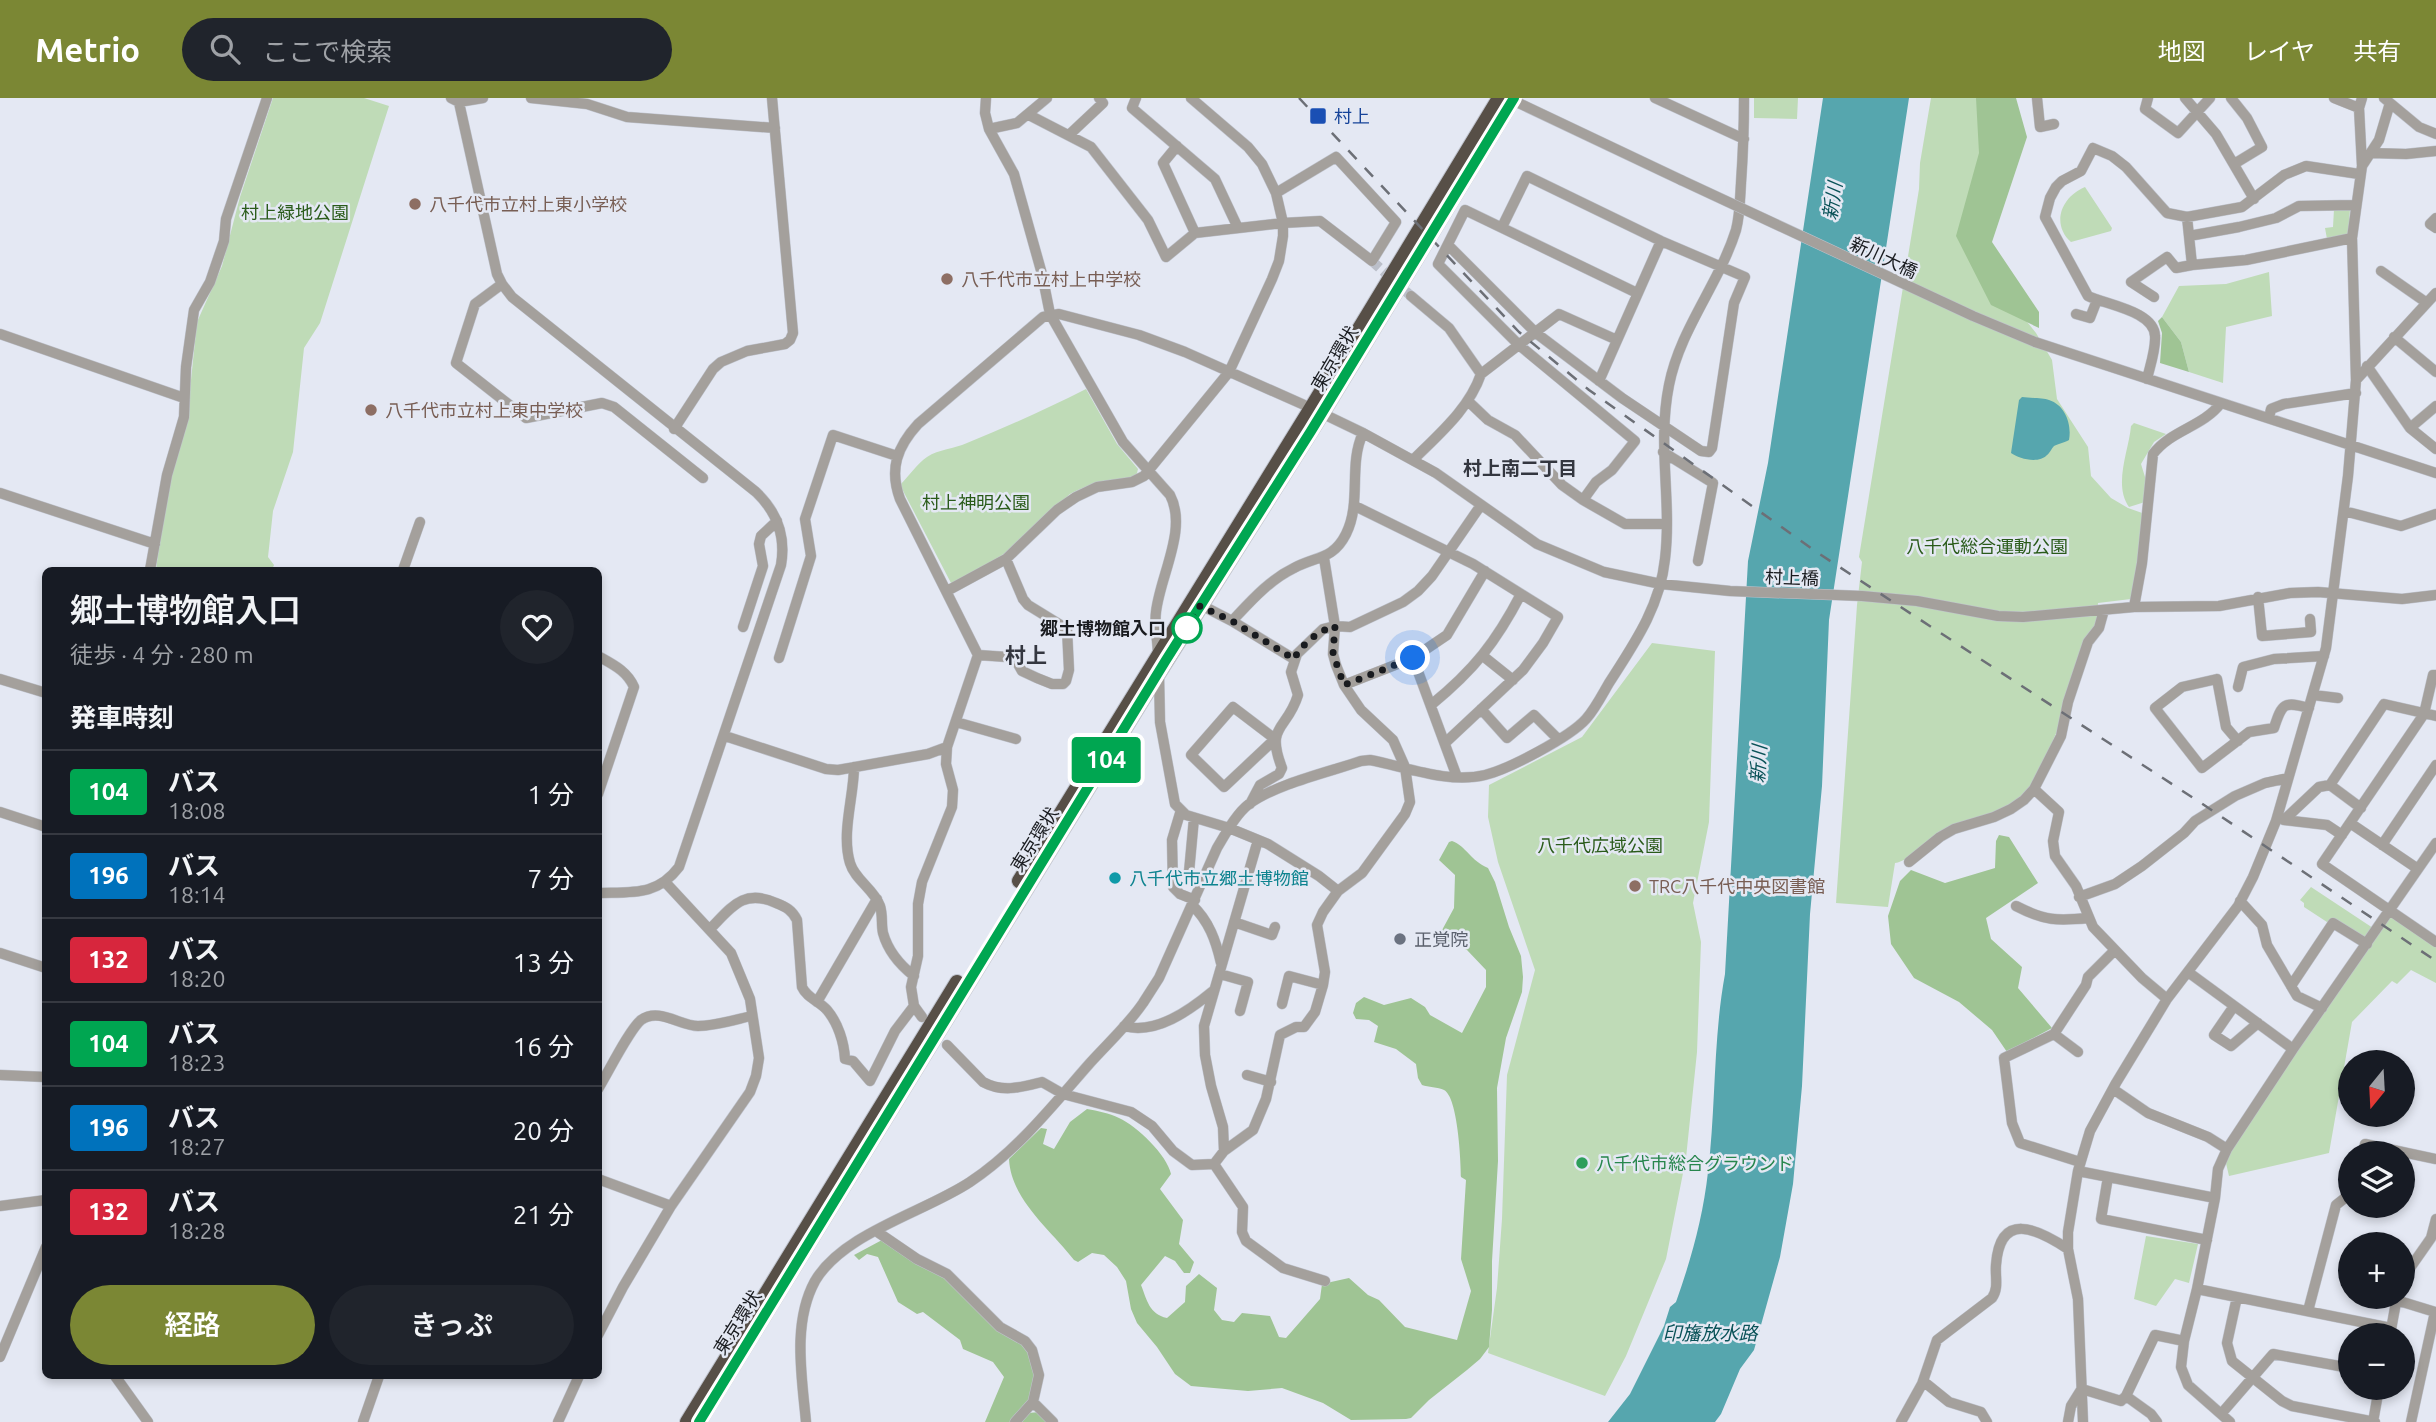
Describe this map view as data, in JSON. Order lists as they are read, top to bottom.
{
  "streets": {
    "highway": ["東京環状"],
    "street": ["新川大橋", "村上橋"]
  },
  "crossings": [
    ["新川大橋", "東京環状"],
    ["東京環状", "村上橋"]
  ],
  "districts": ["村上南二丁目", "村上"],
  "water": ["新川", "印旛放水路"],
  "parks": [
    "村上緑地公園",
    "村上神明公園",
    "八千代総合運動公園",
    "八千代広域公園"
  ],
  "places": {
    "transit": ["村上"],
    "other": [
      "八千代市立村上東小学校",
      "八千代市立村上中学校",
      "八千代市立村上東中学校",
      "郷土博物館入口",
      "八千代市立郷土博物館",
      "TRC八千代中央図書館",
      "正覚院",
      "八千代市総合グラウンド"
    ]
  },
  "lines": ["bus line 104"],
  "north": "bottom",
  "page": {
    "header": "Metrio",
    "search": "ここで検索",
    "nav": ["地図", "レイヤ", "共有"],
    "on_map": "104",
    "heading": [
      ["郷土博物館入口", "徒歩 · 4 分 · 280 m"],
      "発車時刻"
    ],
    "list": [
      {
        "mark": "104",
        "name": "バス",
        "note": "18:08",
        "value": "1 分"
      },
      {
        "mark": "196",
        "name": "バス",
        "note": "18:14",
        "value": "7 分"
      },
      {
        "mark": "132",
        "name": "バス",
        "note": "18:20",
        "value": "13 分"
      },
      {
        "mark": "104",
        "name": "バス",
        "note": "18:23",
        "value": "16 分"
      },
      {
        "mark": "196",
        "name": "バス",
        "note": "18:27",
        "value": "20 分"
      },
      {
        "mark": "132",
        "name": "バス",
        "note": "18:28",
        "value": "21 分"
      }
    ],
    "map_buttons": ["+", "−"],
    "buttons": ["経路", "きっぷ"]
  }
}
